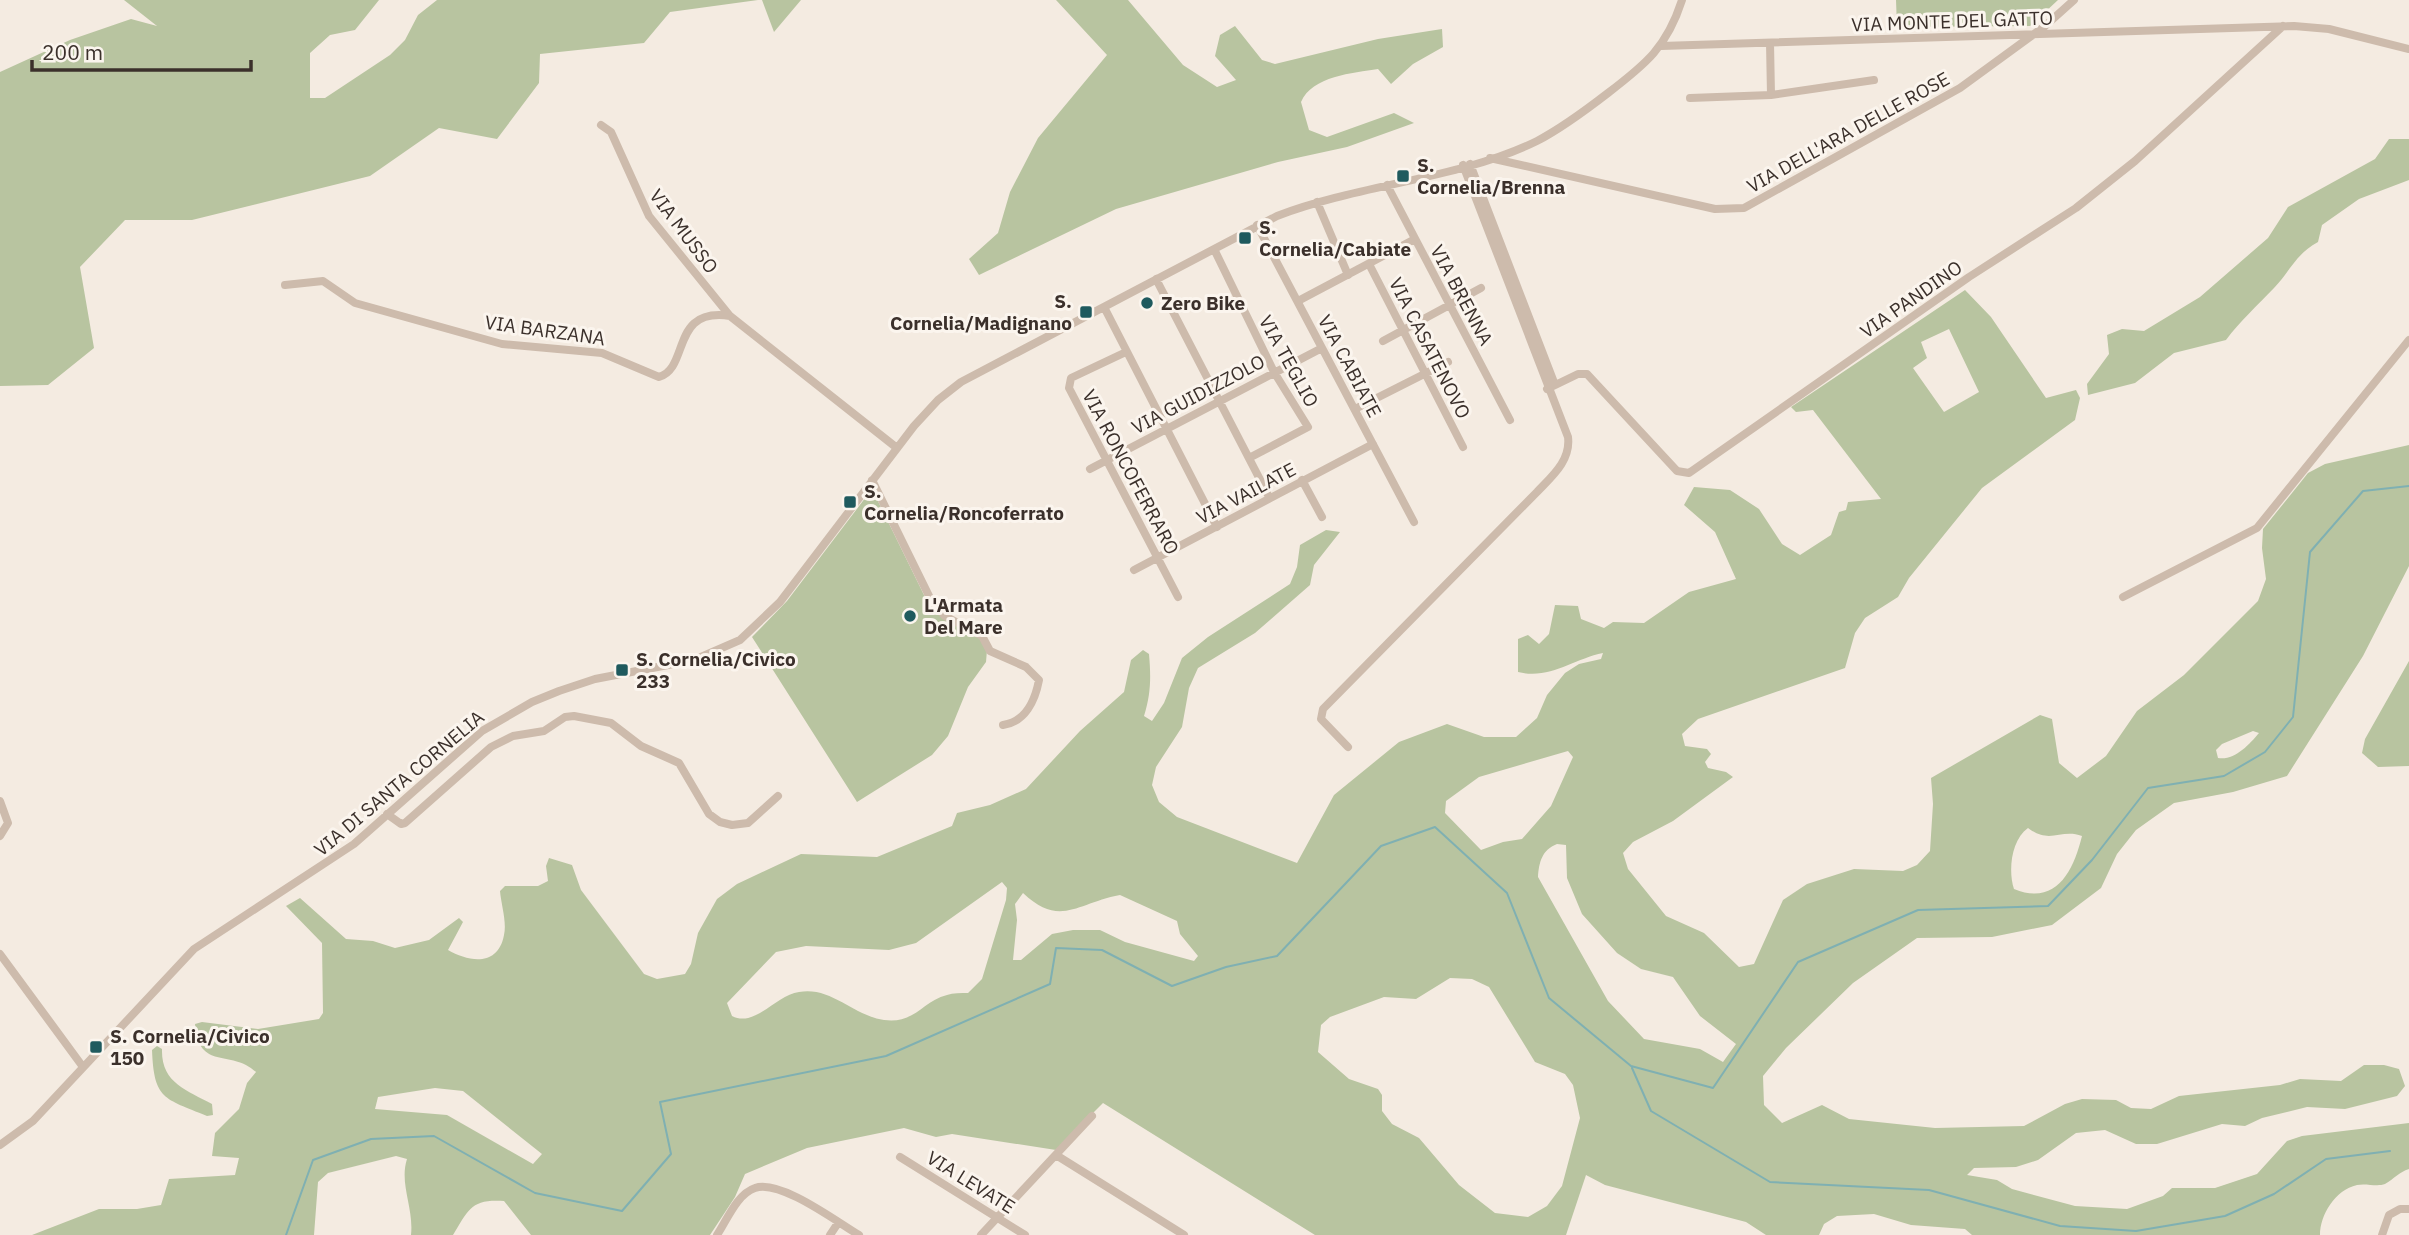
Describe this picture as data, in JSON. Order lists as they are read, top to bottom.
{
  "streets": {
    "street": [
      "VIA MONTE DEL GATTO",
      "VIA DELL'ARA DELLE ROSE",
      "VIA MUSSO",
      "VIA BRENNA",
      "VIA PANDINO",
      "VIA BARZANA",
      "VIA CASATENOVO",
      "VIA TEGLIO",
      "VIA CABIATE",
      "VIA GUIDIZZOLO",
      "VIA RONCOFERRARO",
      "VIA VAILATE",
      "VIA DI SANTA CORNELIA",
      "VIA LEVATE"
    ]
  },
  "crossings": [
    ["VIA MONTE DEL GATTO", "VIA DELL'ARA DELLE ROSE"],
    ["VIA MONTE DEL GATTO", "VIA PANDINO"],
    ["VIA MONTE DEL GATTO", "VIA DI SANTA CORNELIA"],
    ["VIA DELL'ARA DELLE ROSE", "VIA DI SANTA CORNELIA"],
    ["VIA MUSSO", "VIA BARZANA"],
    ["VIA BRENNA", "VIA CASATENOVO"],
    ["VIA BRENNA", "VIA DI SANTA CORNELIA"],
    ["VIA CASATENOVO", "VIA CABIATE"],
    ["VIA TEGLIO", "VIA GUIDIZZOLO"],
    ["VIA TEGLIO", "VIA DI SANTA CORNELIA"],
    ["VIA CABIATE", "VIA GUIDIZZOLO"],
    ["VIA CABIATE", "VIA VAILATE"],
    ["VIA CABIATE", "VIA DI SANTA CORNELIA"],
    ["VIA GUIDIZZOLO", "VIA RONCOFERRARO"],
    ["VIA RONCOFERRARO", "VIA VAILATE"]
  ],
  "places": {
    "transit": [
      "S. Cornelia/Brenna",
      "S. Cornelia/Cabiate",
      "S. Cornelia/Madignano",
      "S. Cornelia/Roncoferrato",
      "S. Cornelia/Civico 233",
      "S. Cornelia/Civico 150"
    ],
    "other": ["Zero Bike", "L'Armata Del Mare"]
  },
  "scale_bar": "200 m"
}
